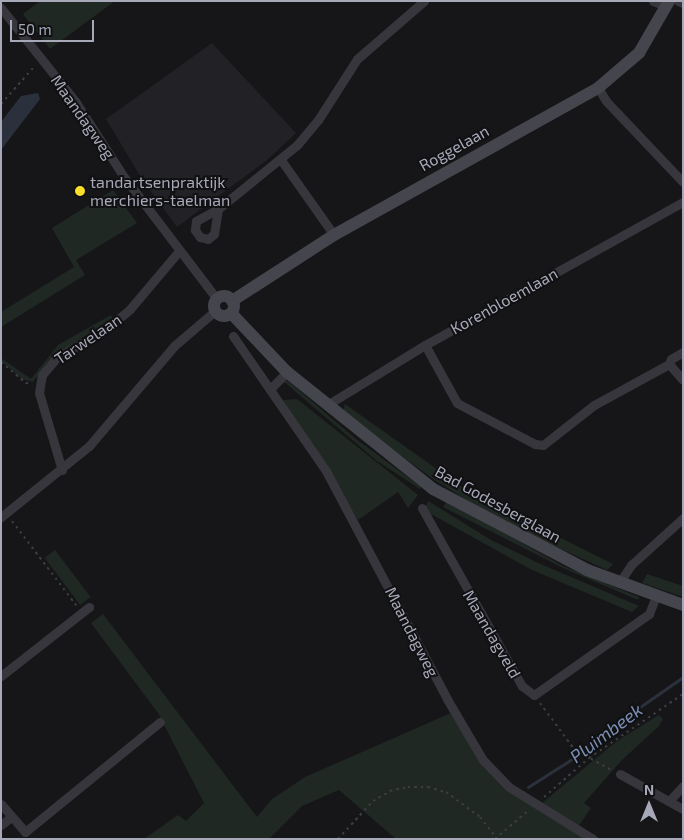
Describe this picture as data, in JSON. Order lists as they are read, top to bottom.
{
  "streets": {
    "street": [
      "Maandagweg",
      "Roggelaan",
      "Korenbloemlaan",
      "Tarwelaan",
      "Bad Godesberglaan",
      "Maandagveld"
    ]
  },
  "crossings": [
    ["Maandagweg", "Tarwelaan"],
    ["Roggelaan", "Bad Godesberglaan"],
    ["Korenbloemlaan", "Bad Godesberglaan"],
    ["Bad Godesberglaan", "Maandagveld"]
  ],
  "water": ["Pluimbeek"],
  "places": ["tandartsenpraktijk merchiers-taelman"],
  "scale_bar": "50 m",
  "north": "top"
}
